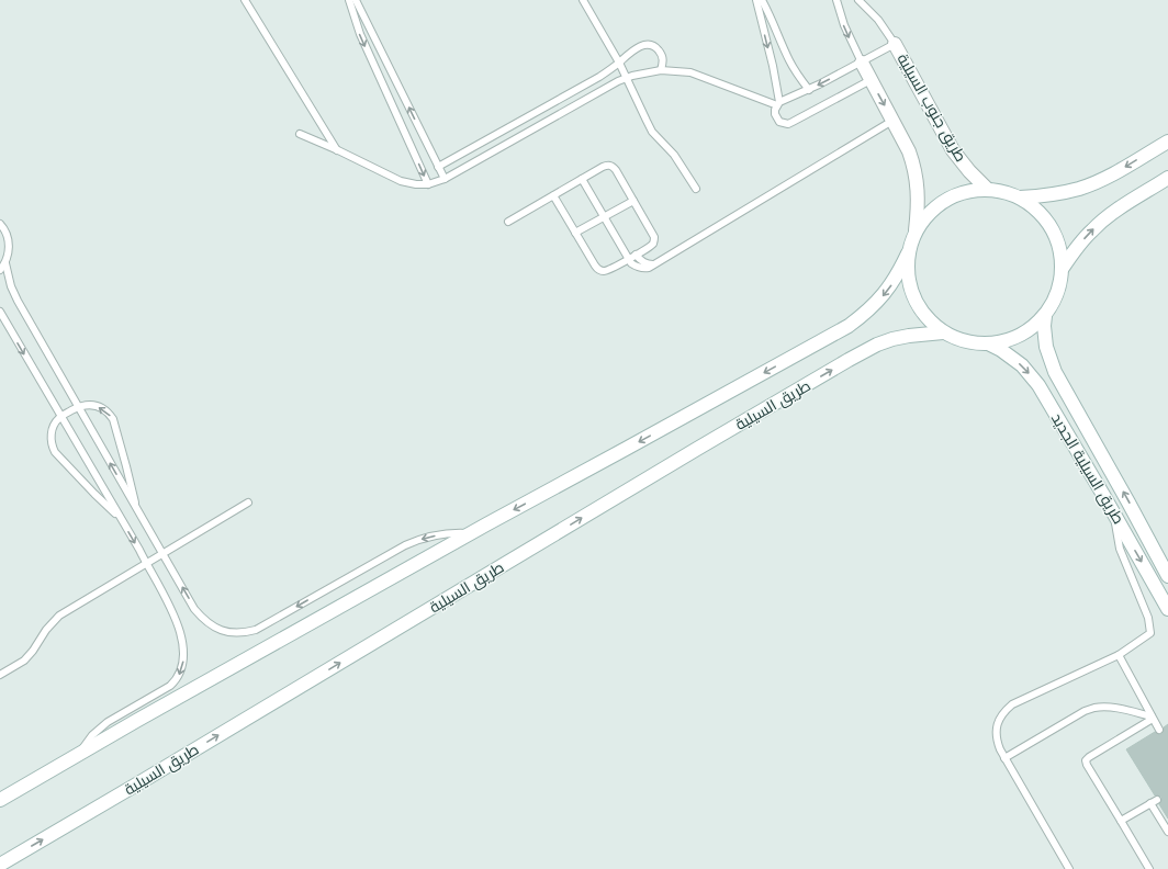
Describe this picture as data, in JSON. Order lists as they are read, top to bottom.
{
  "streets": {
    "main road": ["طريق جنوب السيلية", "طريق السيلية", "طريق السيلية الجديد"]
  },
  "crossings": [
    ["طريق جنوب السيلية", "طريق السيلية"],
    ["طريق جنوب السيلية", "طريق السيلية الجديد"],
    ["طريق السيلية", "طريق السيلية الجديد"]
  ]
}
